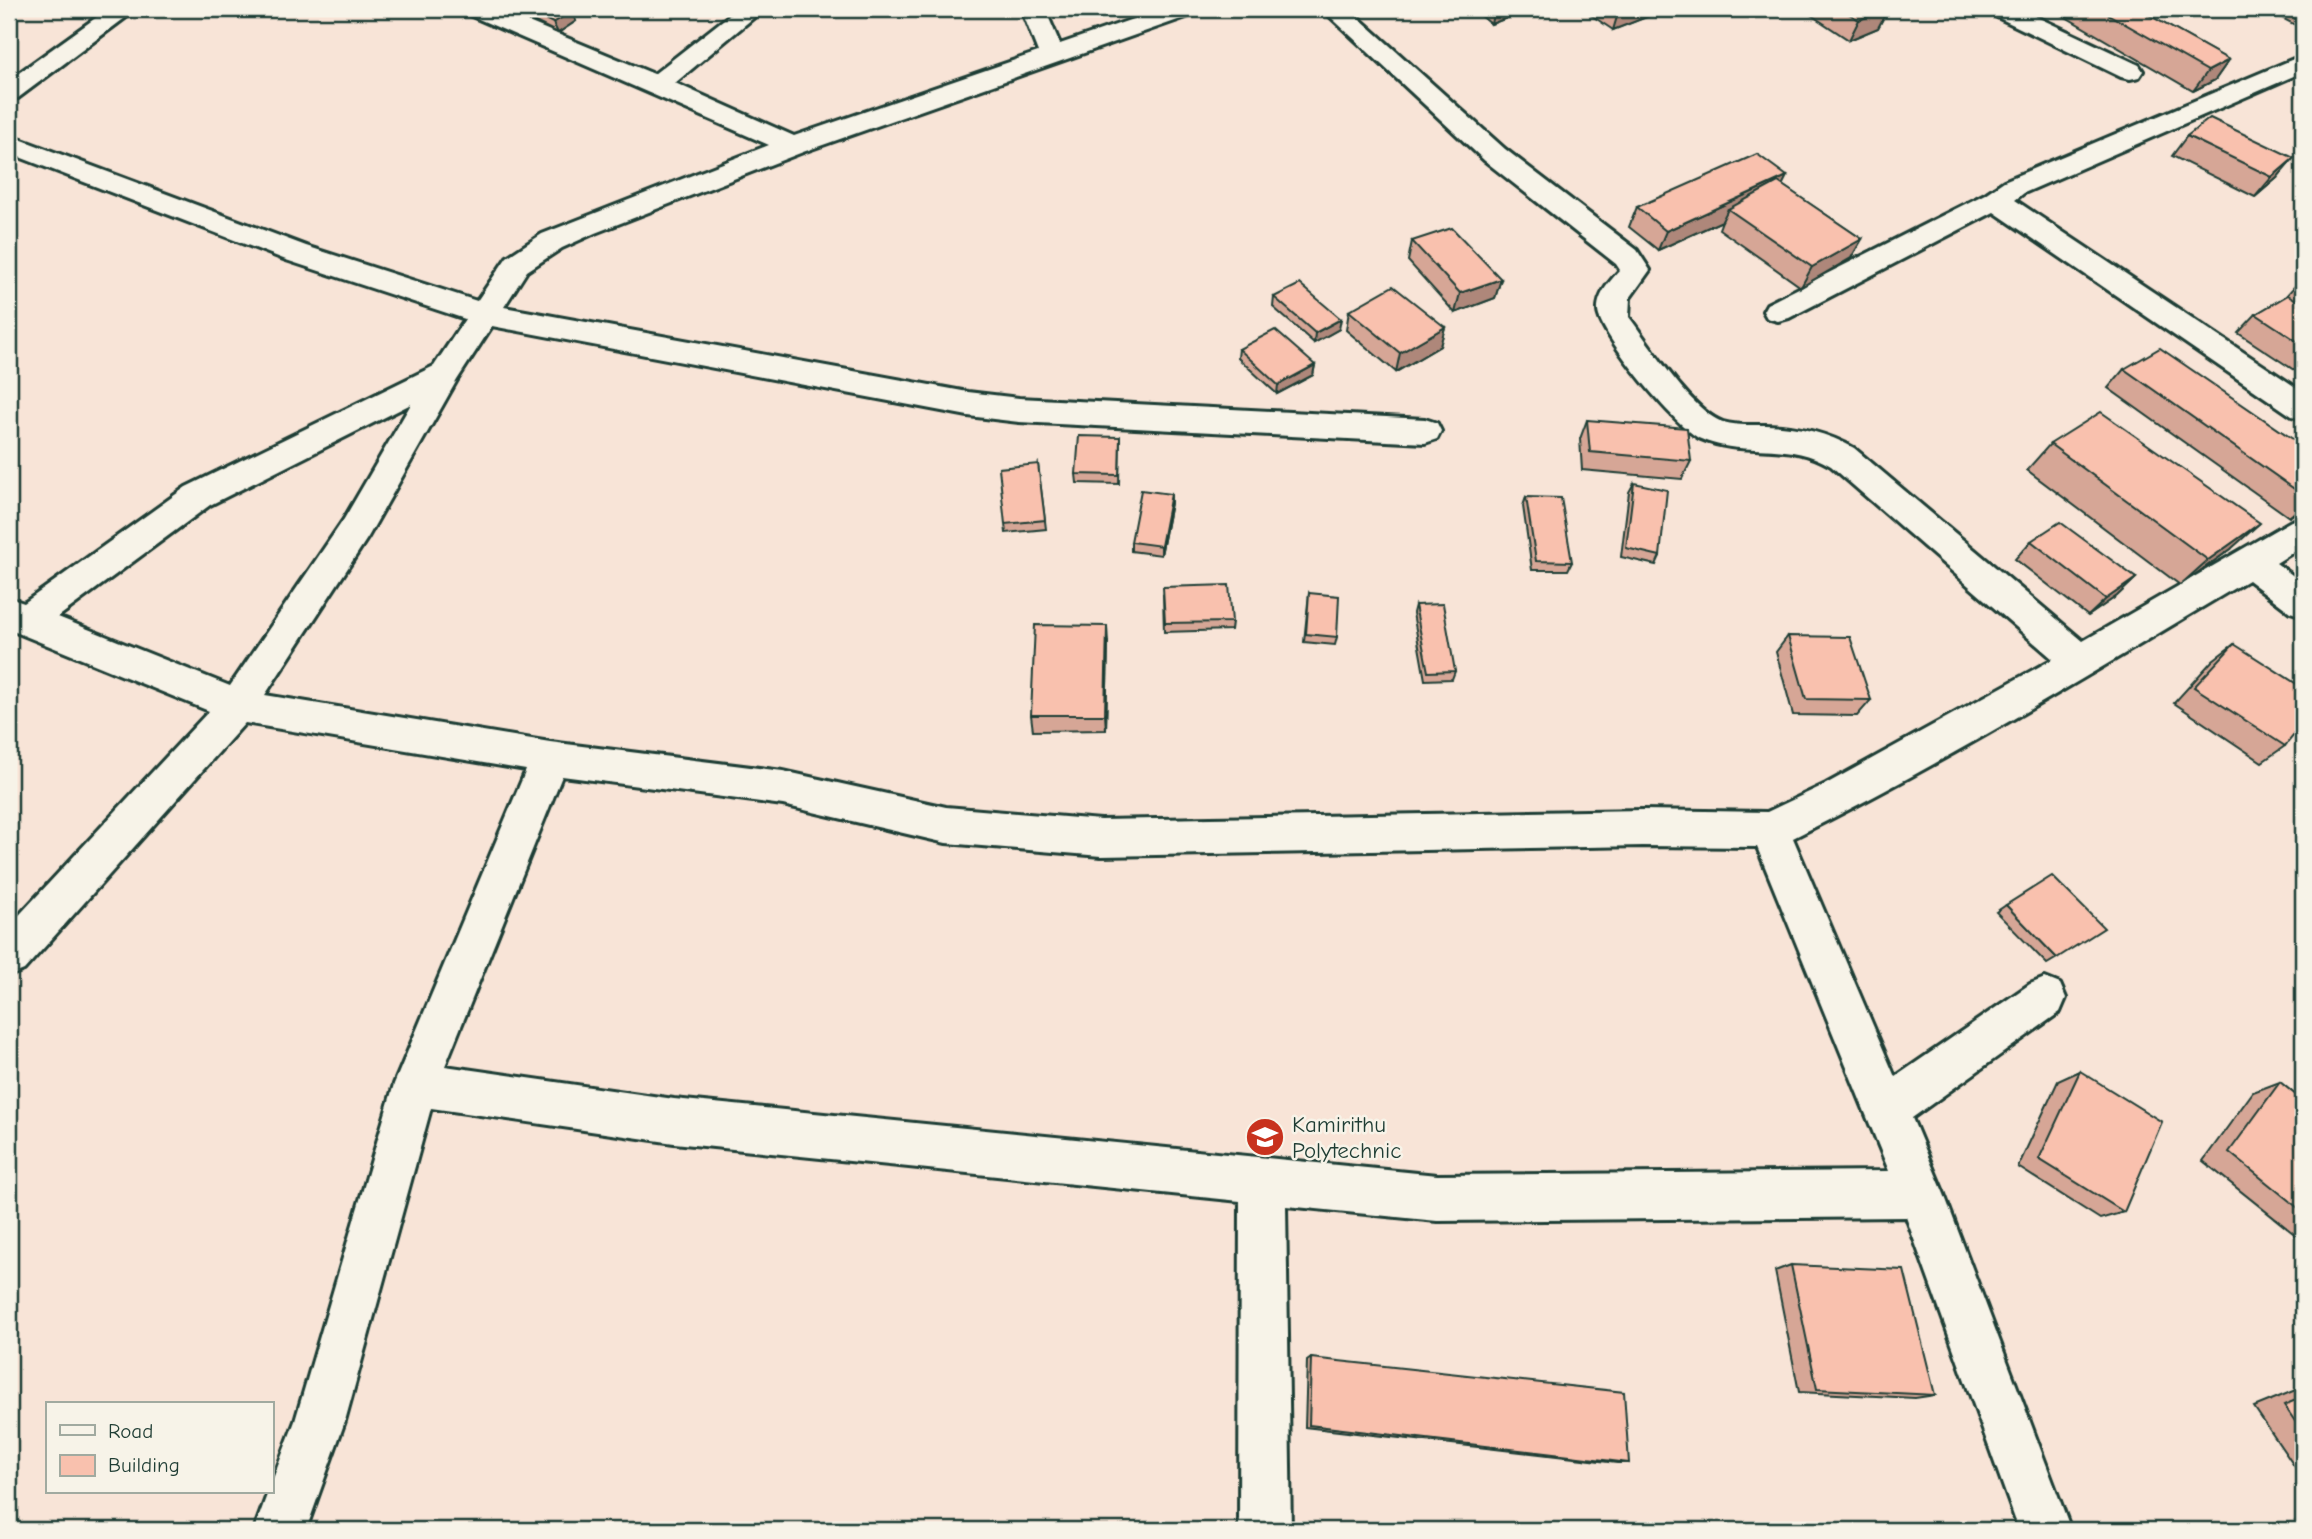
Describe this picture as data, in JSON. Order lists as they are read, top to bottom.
{
  "places": {
    "school or university": ["Kamirithu Polytechnic"]
  },
  "legend": ["Road", "Building"]
}
